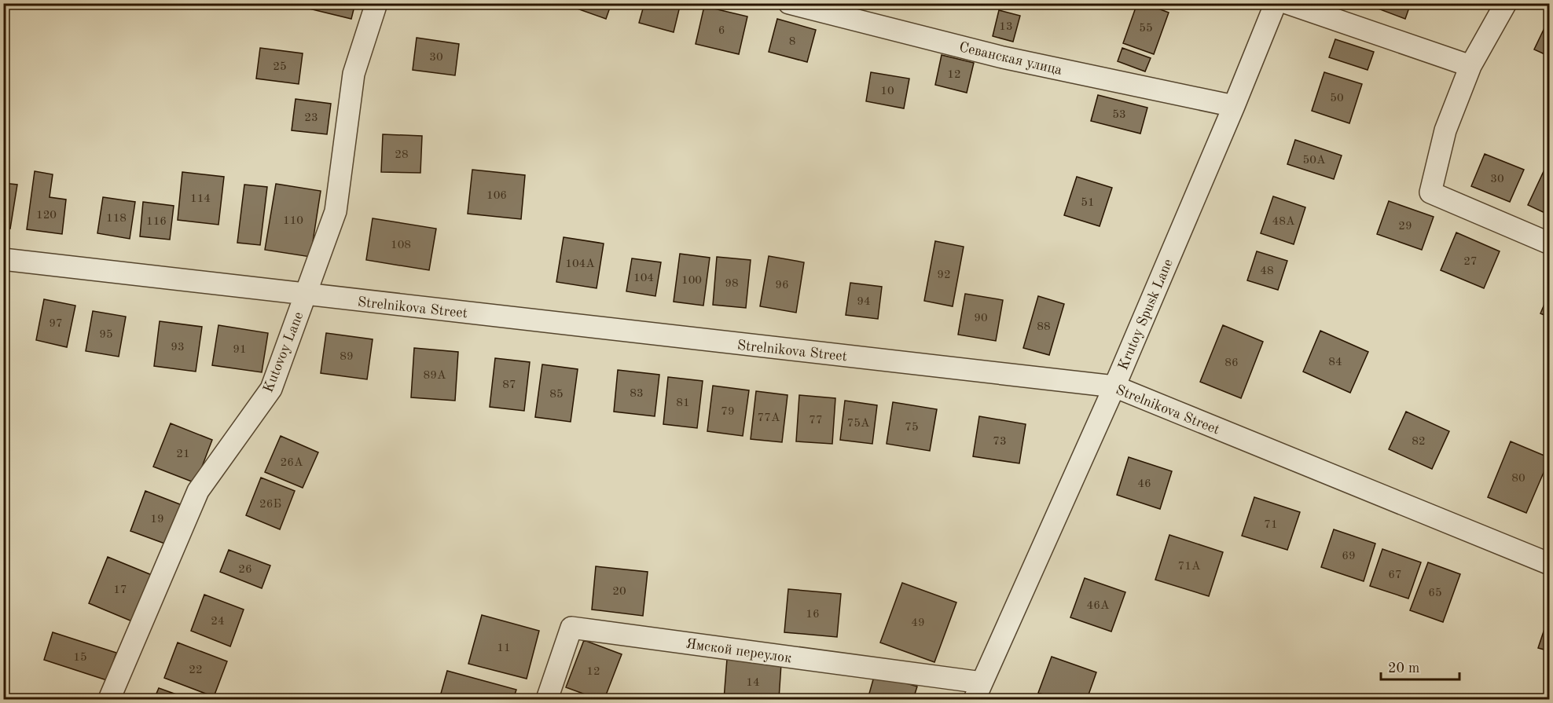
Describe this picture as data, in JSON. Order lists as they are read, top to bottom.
{
  "streets": {
    "street": [
      "Севанская улица",
      "Strelnikova Street",
      "Krutoy Spusk Lane",
      "Kutovoy Lane",
      "Ямской переулок"
    ]
  },
  "crossings": [
    ["Севанская улица", "Krutoy Spusk Lane"],
    ["Strelnikova Street", "Krutoy Spusk Lane"],
    ["Strelnikova Street", "Kutovoy Lane"],
    ["Krutoy Spusk Lane", "Ямской переулок"]
  ],
  "house_numbers": [
    "13",
    "55",
    "6",
    "8",
    "30",
    "25",
    "12",
    "10",
    "50",
    "53",
    "23",
    "28",
    "50А",
    "30",
    "106",
    "114",
    "51",
    "120",
    "118",
    "110",
    "116",
    "48А",
    "29",
    "108",
    "27",
    "104А",
    "48",
    "92",
    "104",
    "100",
    "98",
    "96",
    "94",
    "90",
    "97",
    "88",
    "95",
    "93",
    "91",
    "89",
    "84",
    "86",
    "89А",
    "87",
    "83",
    "85",
    "81",
    "79",
    "77А",
    "77",
    "75А",
    "75",
    "73",
    "82",
    "21",
    "26А",
    "80",
    "46",
    "26Б",
    "19",
    "71",
    "69",
    "71А",
    "26",
    "67",
    "17",
    "20",
    "65",
    "46А",
    "16",
    "24",
    "49",
    "11",
    "15",
    "22",
    "12",
    "14"
  ],
  "scale_bar": "20 m"
}
